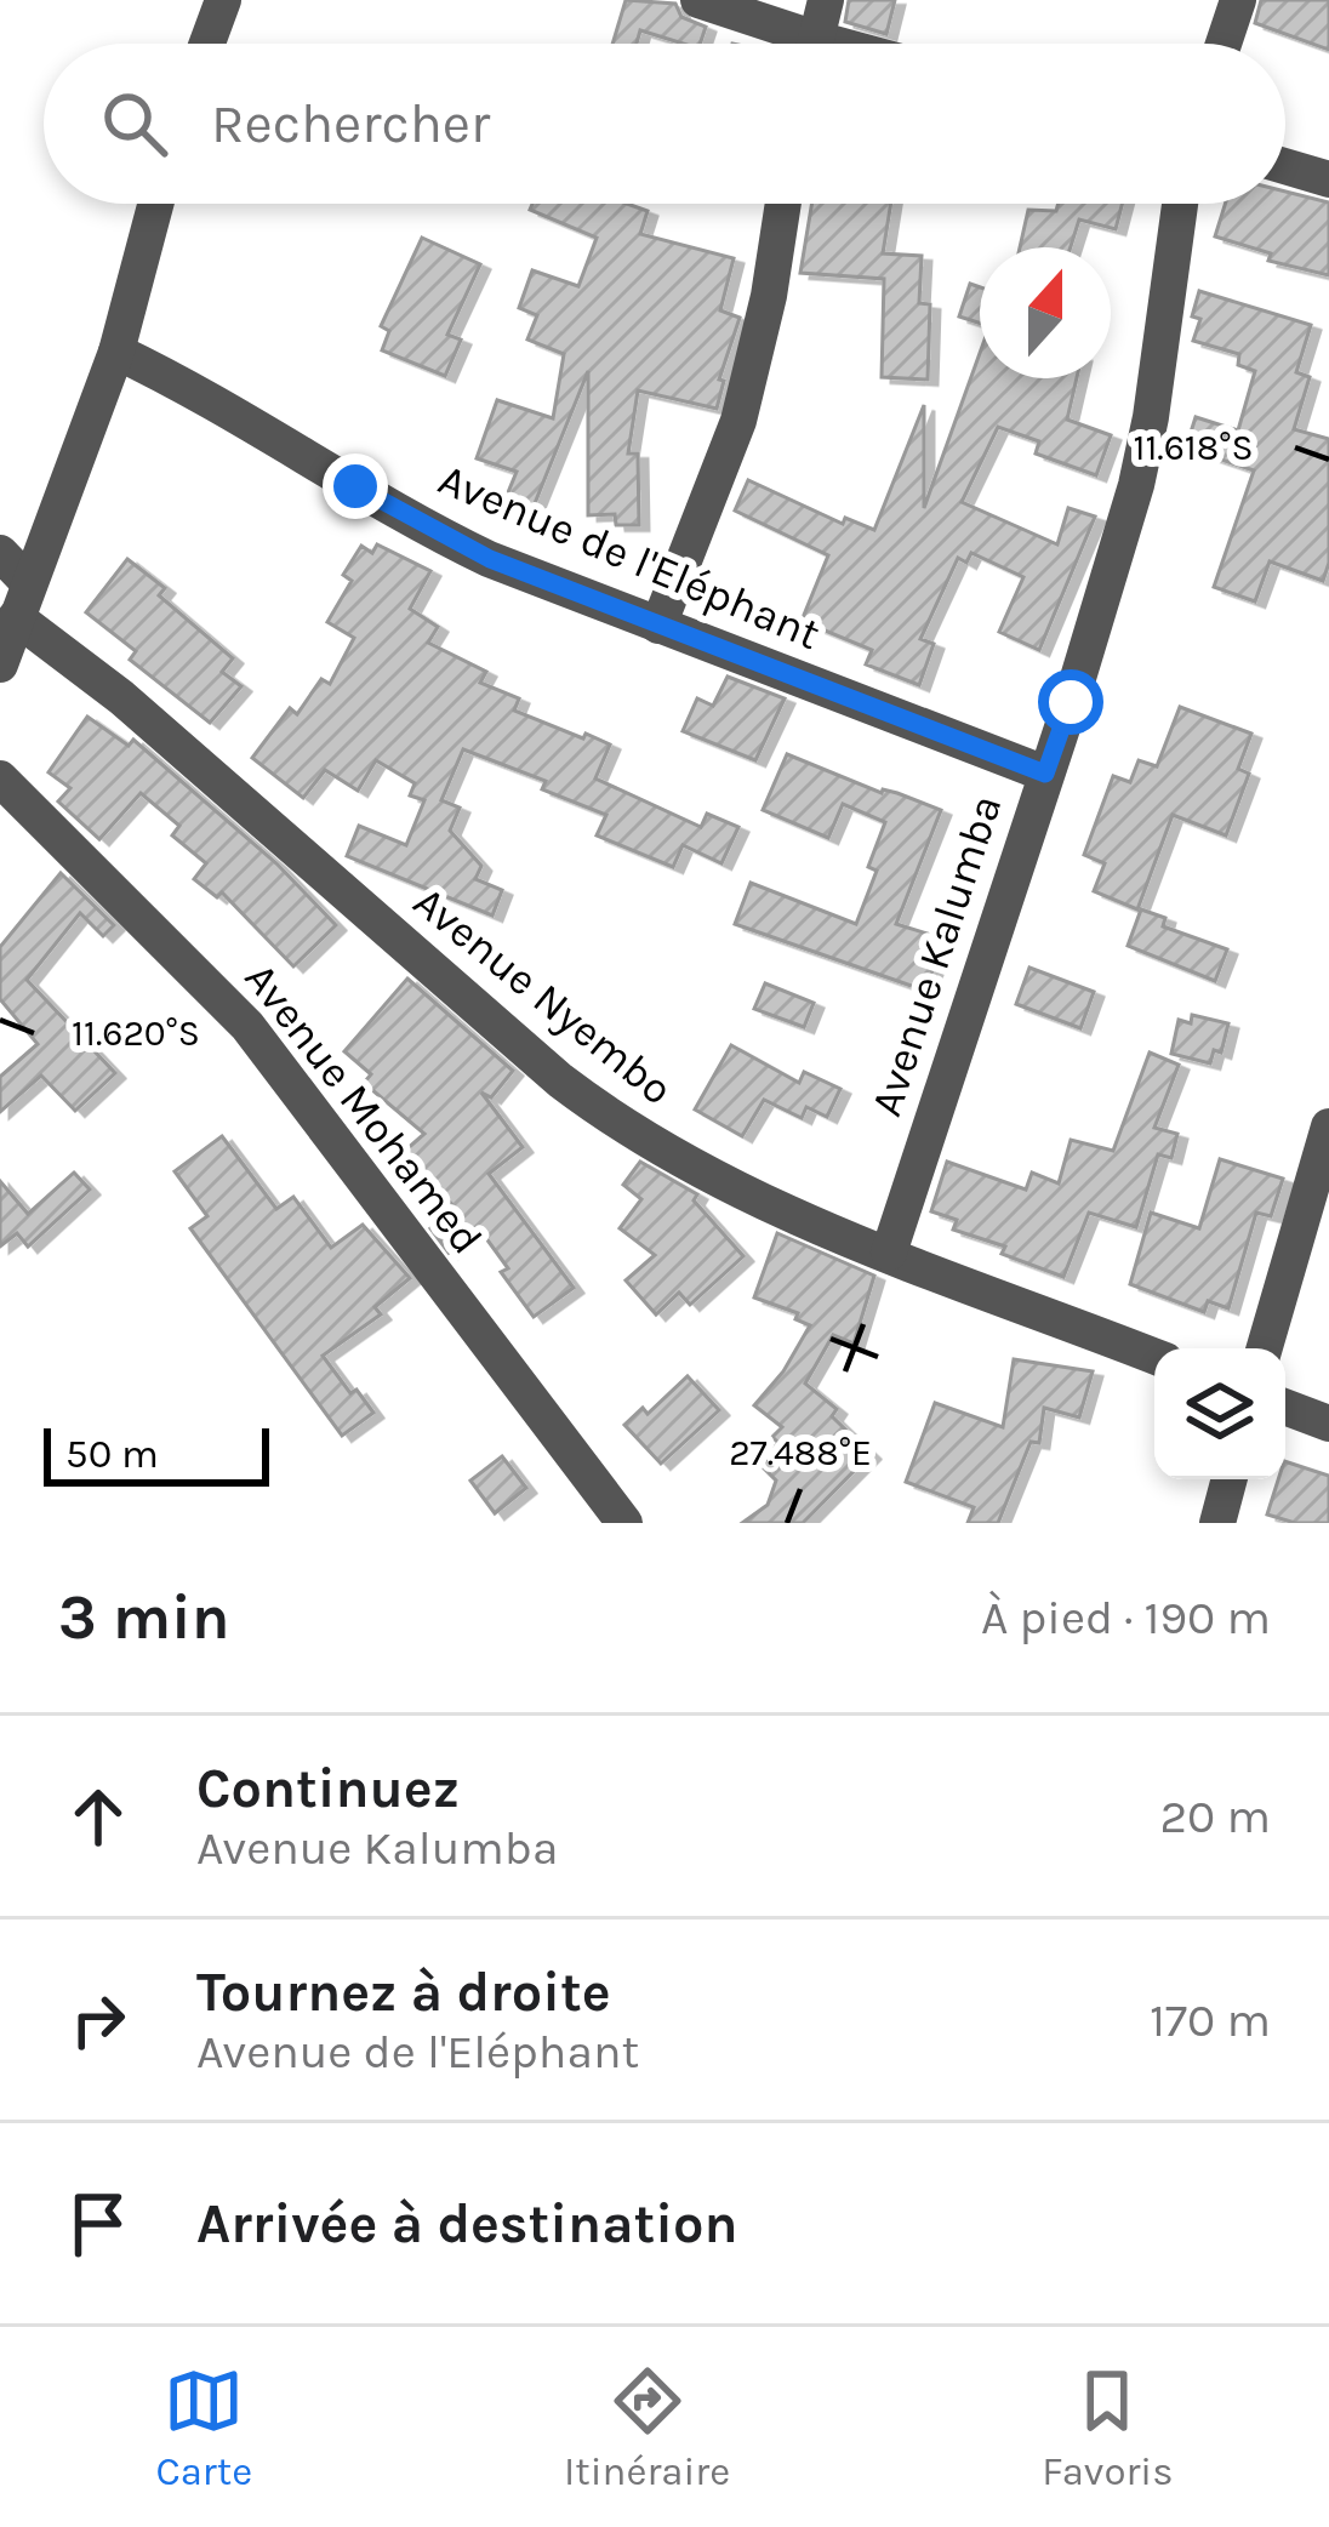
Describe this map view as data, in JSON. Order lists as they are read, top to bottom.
{
  "streets": {
    "street": [
      "Avenue de l'Eléphant",
      "Avenue Kalumba",
      "Avenue Nyembo",
      "Avenue Mohamed"
    ]
  },
  "crossings": [
    ["Avenue de l'Eléphant", "Avenue Kalumba"],
    ["Avenue Kalumba", "Avenue Nyembo"]
  ],
  "scale_bar": "50 m",
  "north": "top",
  "page": {
    "search": "Rechercher",
    "scale": "50 m",
    "heading": ["3 min", "À pied · 190 m"],
    "list": [
      ["Continuez", "Avenue Kalumba", "20 m"],
      ["Tournez à droite", "Avenue de l'Eléphant", "170 m"],
      "Arrivée à destination"
    ],
    "nav": ["Carte", "Itinéraire", "Favoris"]
  },
  "coordinates": ["11.618°S", "11.620°S", "27.488°E"]
}
